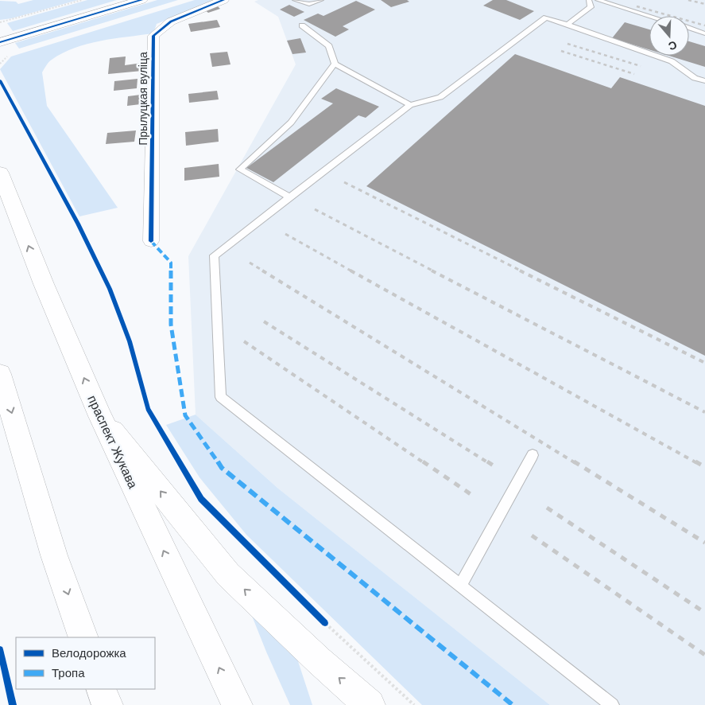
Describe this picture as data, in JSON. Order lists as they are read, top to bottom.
{
  "streets": {
    "main road": ["праспект Жукава"],
    "street": ["Прылуцкая вуліца"]
  },
  "legend": ["Велодорожка", "Тропа"],
  "north": "bottom"
}
